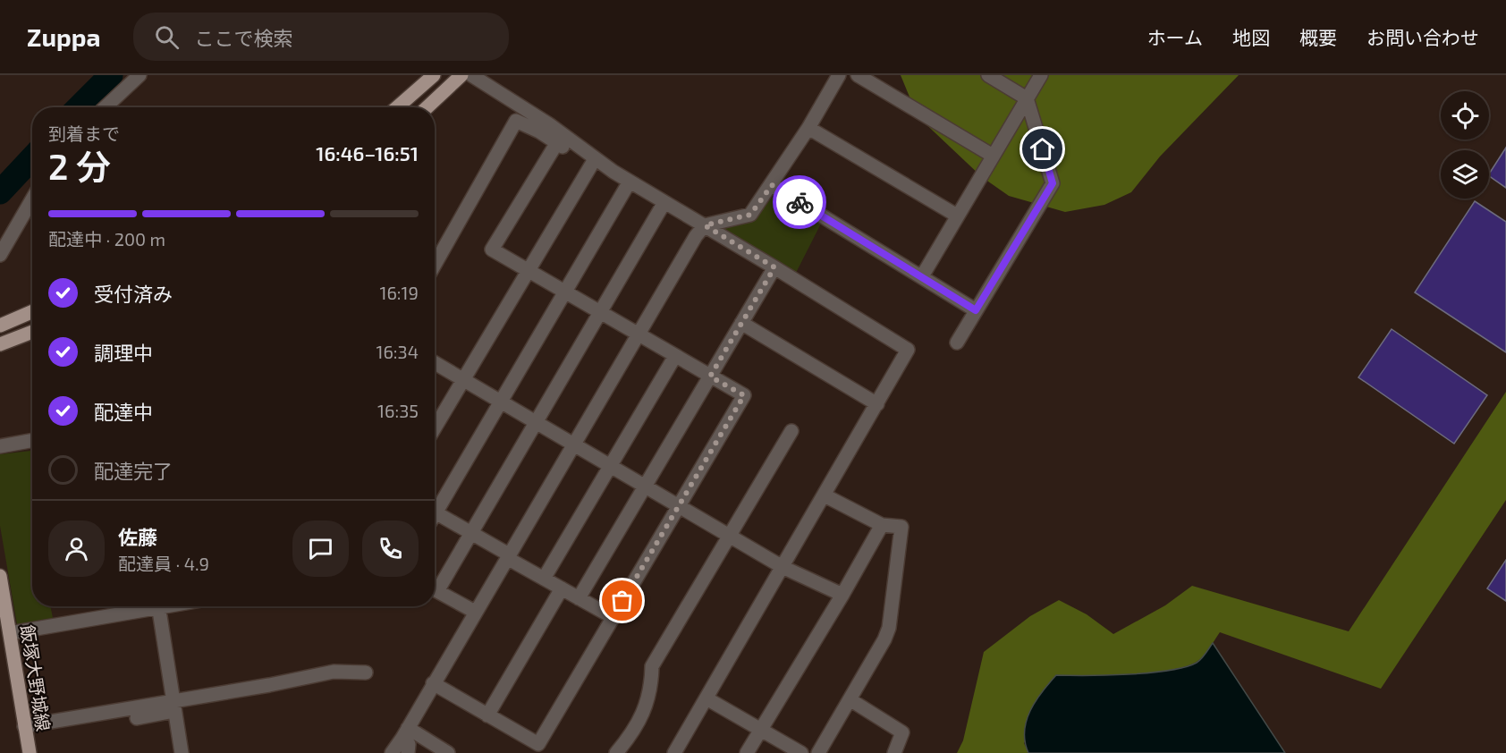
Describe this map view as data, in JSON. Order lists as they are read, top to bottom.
{
  "streets": {
    "main road": ["飯塚大野城線"]
  },
  "page": {
    "header": "Zuppa",
    "search": "ここで検索",
    "nav": [
      "ホーム",
      "地図",
      "概要",
      "お問い合わせ"
    ],
    "heading": ["2 分", "到着まで", "16:46–16:51"],
    "panel": ["佐藤", "配達員 · 4.9"],
    "bar": "配達中 · 200 m",
    "list": [
      ["受付済み", "16:19"],
      ["調理中", "16:34"],
      ["配達中", "16:35"],
      "配達完了"
    ]
  }
}
